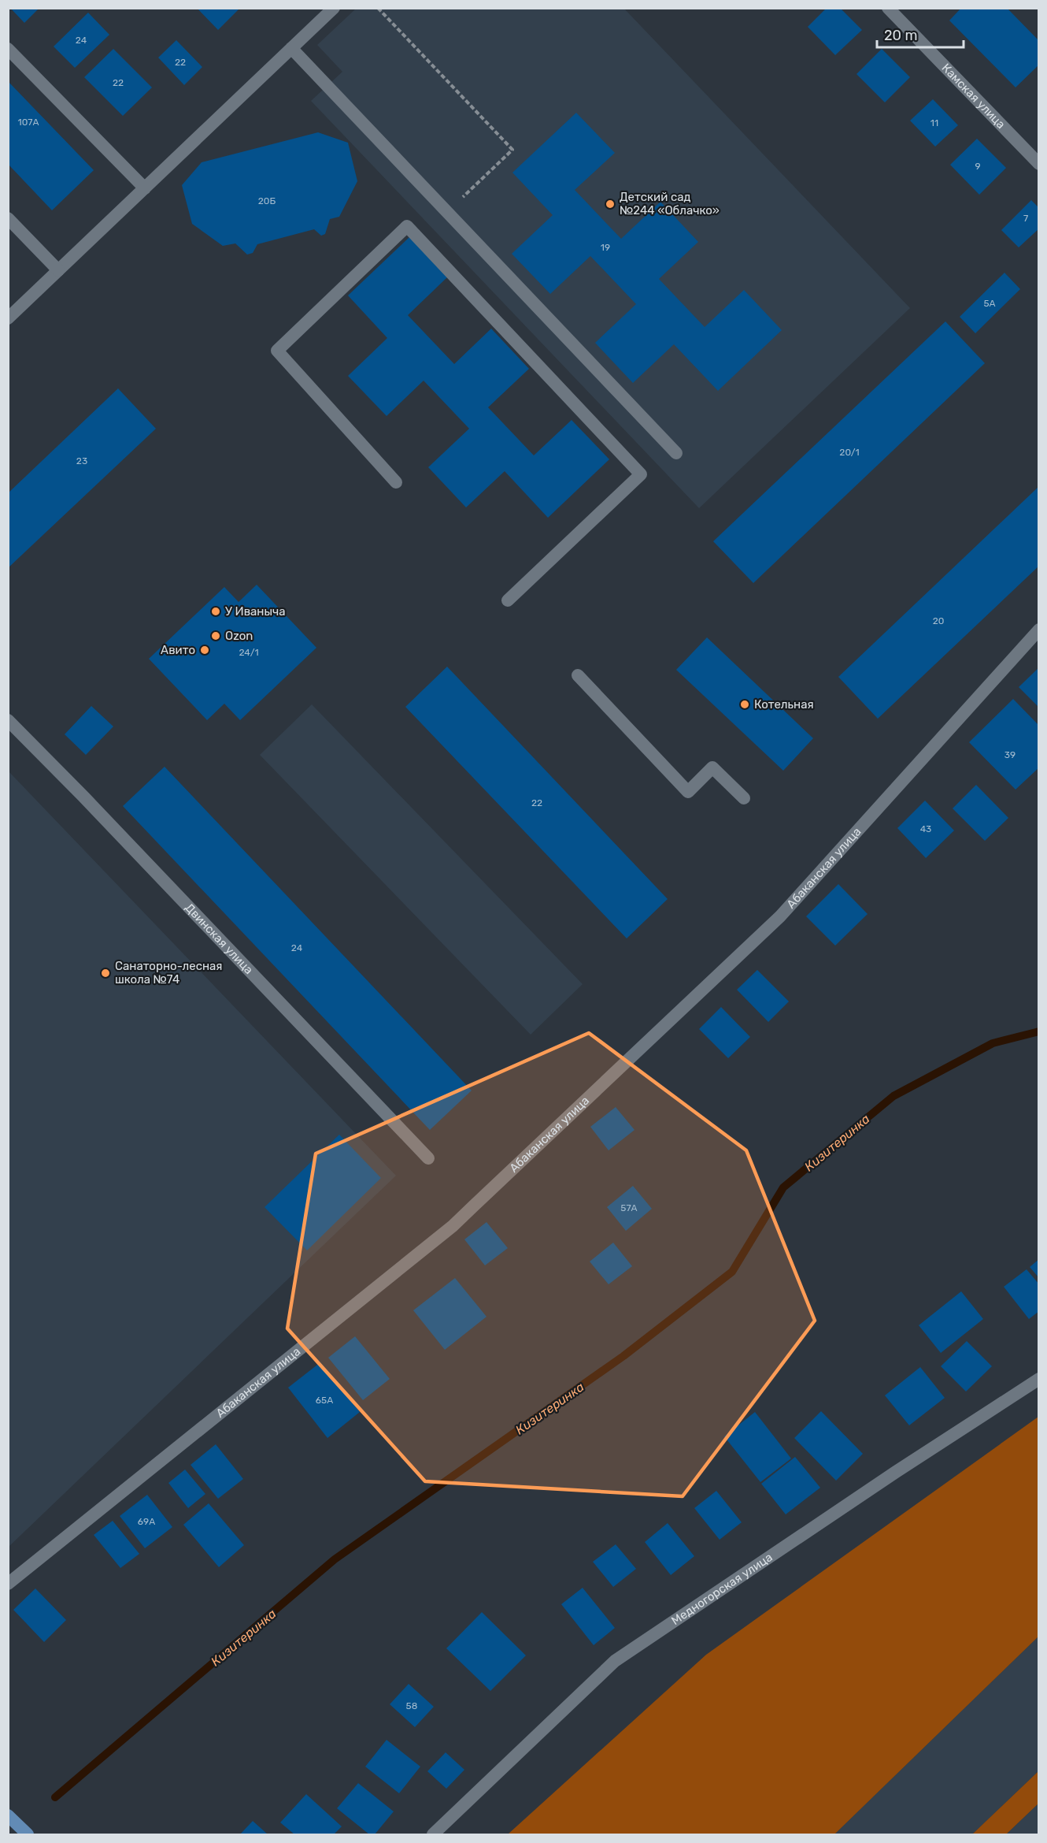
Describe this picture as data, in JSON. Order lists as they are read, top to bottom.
{
  "streets": {
    "street": [
      "Камская улица",
      "Абаканская улица",
      "Двинская улица",
      "Медногорская улица"
    ]
  },
  "water": ["Кизитеринка"],
  "places": [
    "Детский сад №244 «Облачко»",
    "У Иваныча",
    "Ozon",
    "Авито",
    "Котельная",
    "Санаторно-лесная школа №74"
  ],
  "house_numbers": [
    "24",
    "22",
    "22",
    "107А",
    "11",
    "9",
    "20Б",
    "7",
    "19",
    "5А",
    "20/1",
    "23",
    "20",
    "24/1",
    "39",
    "22",
    "43",
    "24",
    "57А",
    "65А",
    "69А",
    "58"
  ],
  "scale_bar": "20 m"
}
